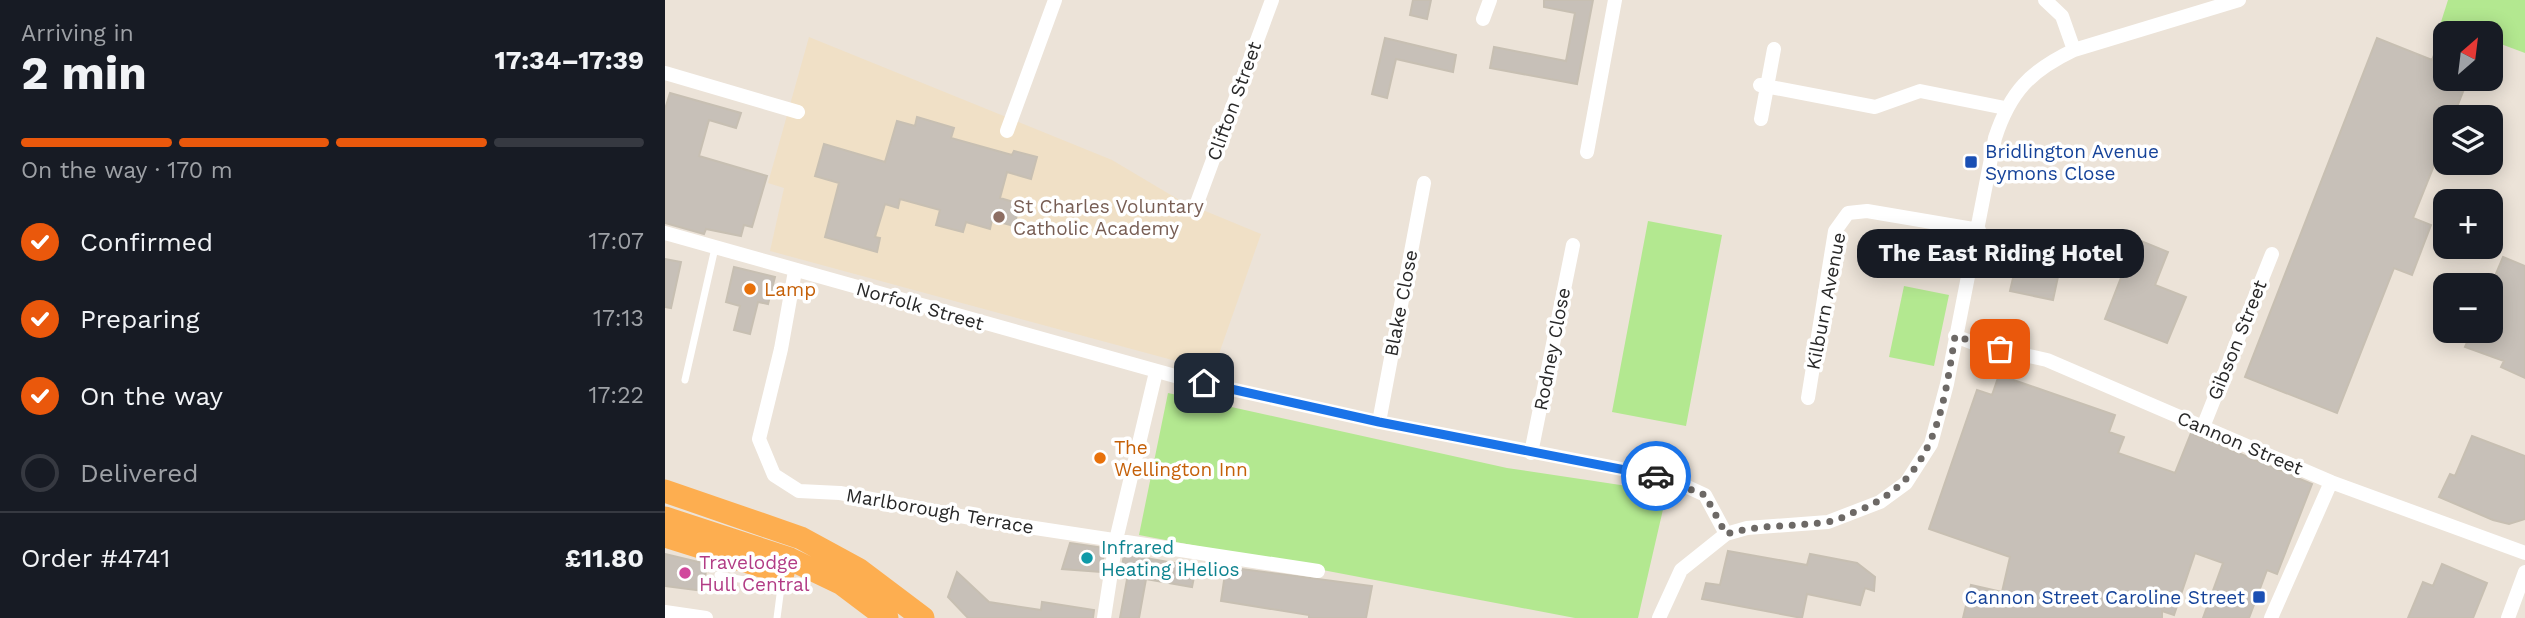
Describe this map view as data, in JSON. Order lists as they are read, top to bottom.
{
  "streets": {
    "street": [
      "Clifton Street",
      "Kilburn Avenue",
      "Blake Close",
      "Norfolk Street",
      "Gibson Street",
      "Rodney Close",
      "Cannon Street",
      "Marlborough Terrace"
    ]
  },
  "crossings": [
    ["Norfolk Street", "Marlborough Terrace"],
    ["Gibson Street", "Cannon Street"]
  ],
  "places": {
    "transit": ["Bridlington Avenue Symons Close", "Cannon Street Caroline Street"],
    "other": [
      "St Charles Voluntary Catholic Academy",
      "Lamp",
      "The East Riding Hotel",
      "The Wellington Inn",
      "Infrared Heating iHelios",
      "Travelodge Hull Central"
    ]
  },
  "north": "top right",
  "page": {
    "heading": ["2 min", "Arriving in", "17:34–17:39"],
    "panel": ["Order #4741", "£11.80"],
    "map_buttons": ["+", "−"],
    "bar": "On the way · 170 m",
    "list": [
      ["Confirmed", "17:07"],
      ["Preparing", "17:13"],
      ["On the way", "17:22"],
      "Delivered"
    ],
    "bubble": "The East Riding Hotel"
  }
}
